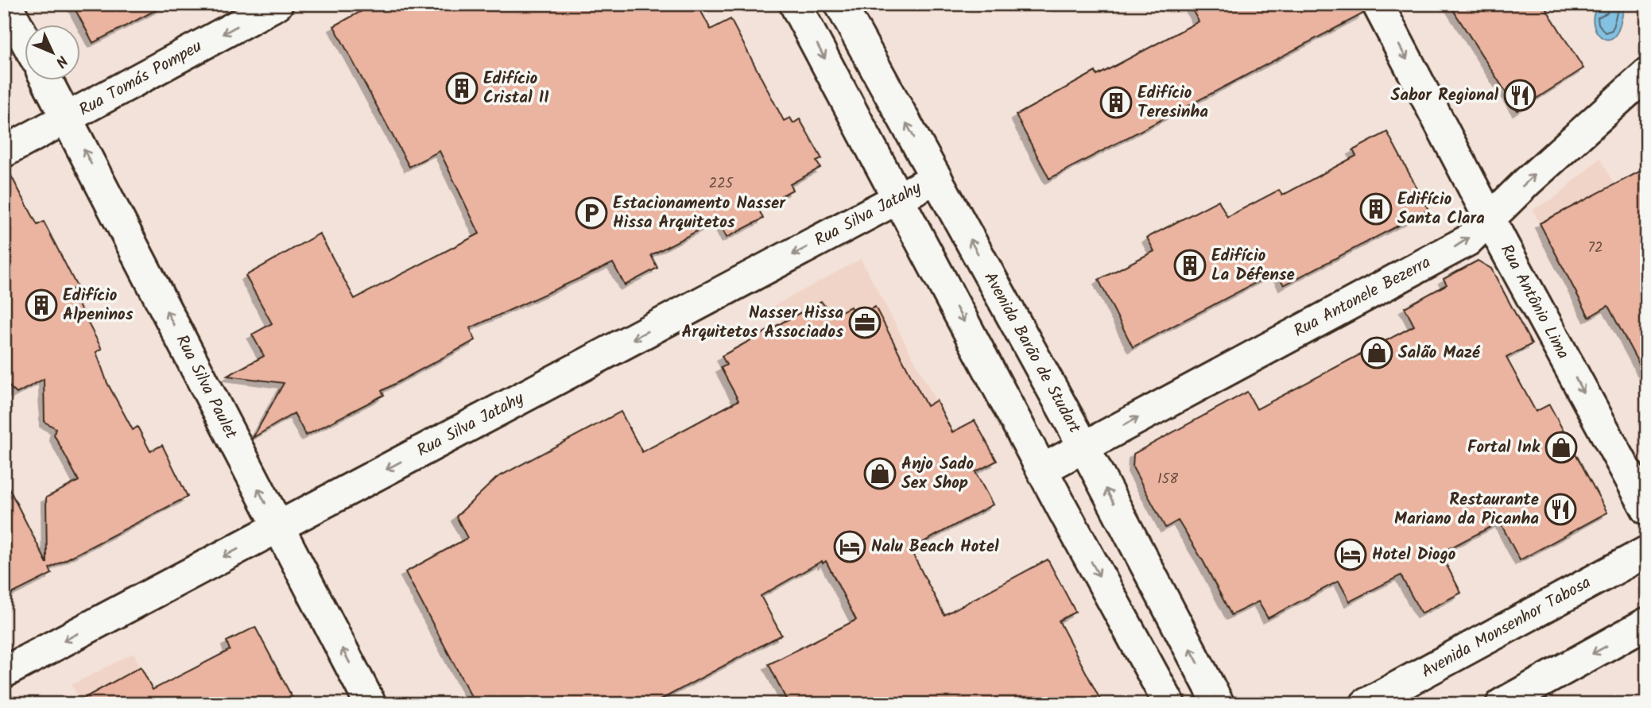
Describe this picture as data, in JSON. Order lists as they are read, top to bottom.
{
  "streets": {
    "street": [
      "Rua Tomás Pompeu",
      "Rua Silva Jatahy",
      "Rua Antonele Bezerra",
      "Rua Antônio Lima",
      "Avenida Barão de Studart",
      "Rua Silva Paulet",
      "Avenida Monsenhor Tabosa"
    ]
  },
  "crossings": [
    ["Rua Tomás Pompeu", "Rua Silva Paulet"],
    ["Rua Silva Jatahy", "Avenida Barão de Studart"],
    ["Rua Silva Jatahy", "Rua Silva Paulet"],
    ["Rua Antonele Bezerra", "Rua Antônio Lima"],
    ["Rua Antonele Bezerra", "Avenida Barão de Studart"]
  ],
  "one_way": [
    "Rua Tomás Pompeu",
    "Rua Silva Jatahy",
    "Rua Antonele Bezerra",
    "Rua Antônio Lima",
    "Rua Silva Paulet"
  ],
  "places": {
    "building": [
      "Edifício Cristal II",
      "Edifício Teresinha",
      "Edifício Santa Clara",
      "Edifício La Défense",
      "Edifício Alpeninos"
    ],
    "restaurant": ["Sabor Regional", "Restaurante Mariano da Picanha"],
    "parking": ["Estacionamento Nasser Hissa Arquitetos"],
    "office": ["Nasser Hissa Arquitetos Associados"],
    "shop": ["Salão Mazé", "Fortal Ink", "Anjo Sado Sex Shop"],
    "hotel": ["Nalu Beach Hotel", "Hotel Diogo"]
  },
  "house_numbers": ["225", "72", "158"],
  "north": "bottom right"
}
